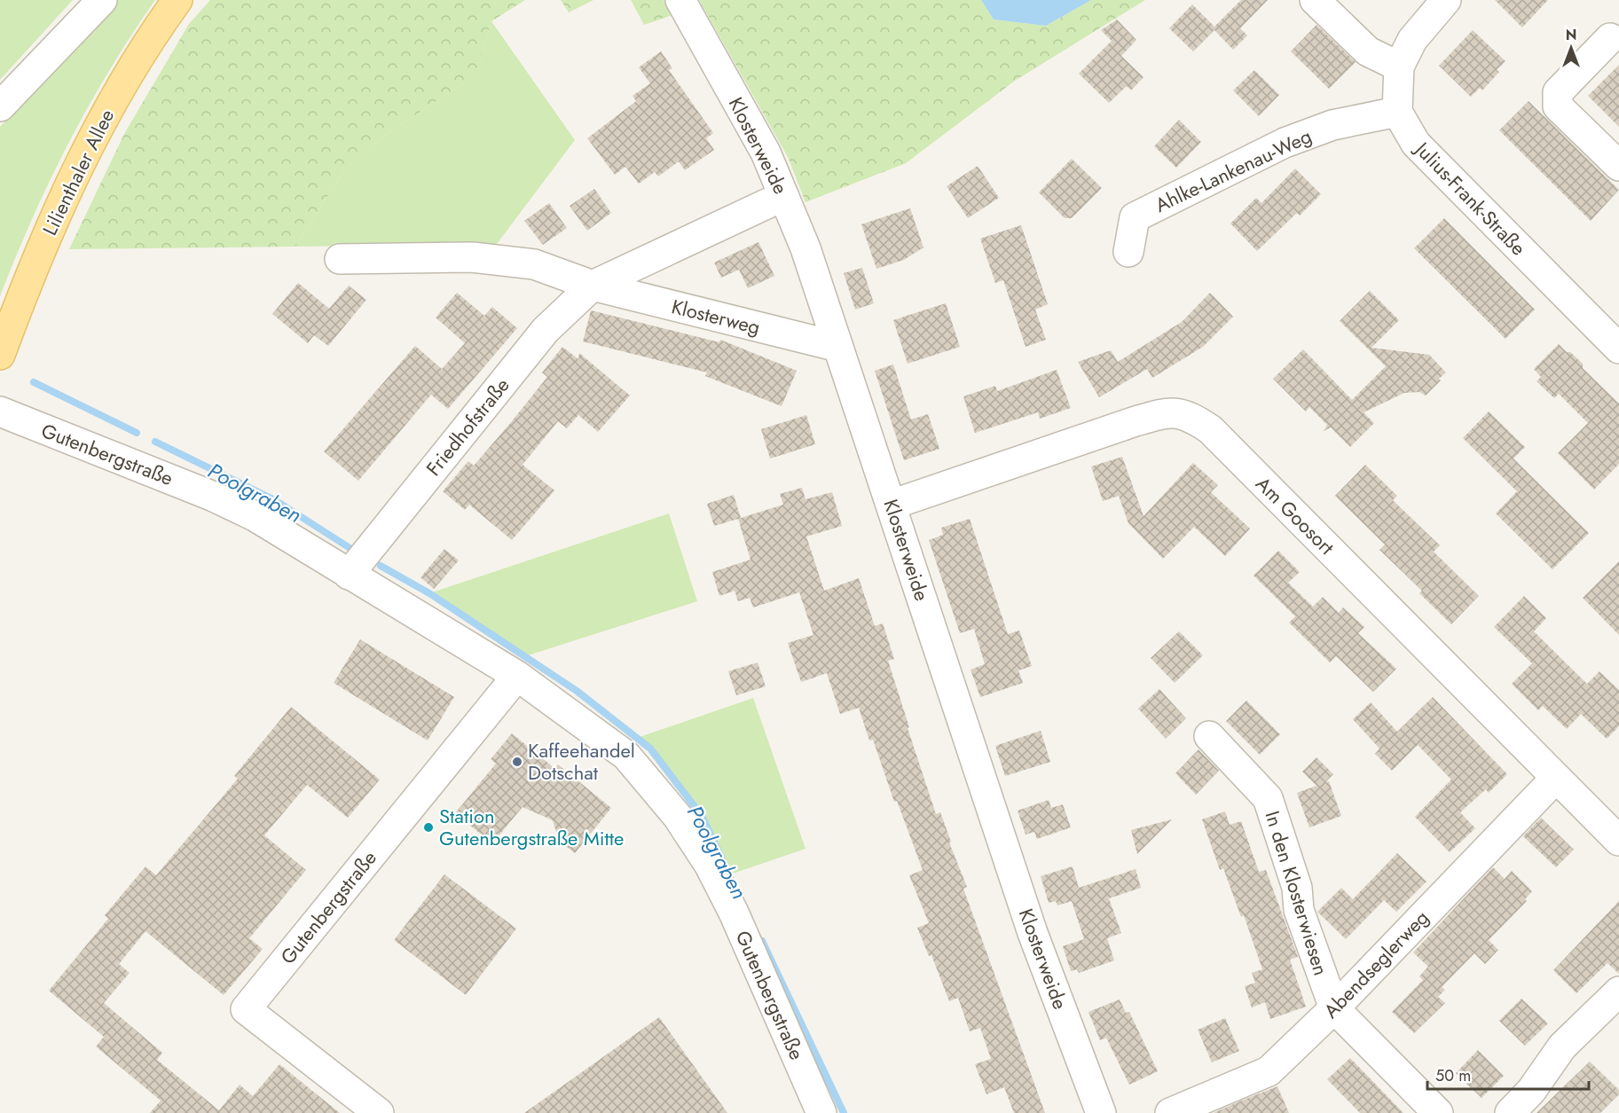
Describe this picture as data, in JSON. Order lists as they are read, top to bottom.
{
  "streets": {
    "main road": ["Lilienthaler Allee"],
    "street": [
      "Klosterweide",
      "Ahlke-Lankenau-Weg",
      "Julius-Frank-Straße",
      "Klosterweg",
      "Friedhofstraße",
      "Gutenbergstraße",
      "Am Goosort",
      "In den Klosterwiesen",
      "Abendseglerweg"
    ]
  },
  "crossings": [
    ["Klosterweide", "Klosterweg"],
    ["Klosterweide", "Friedhofstraße"],
    ["Klosterweide", "Am Goosort"],
    ["Ahlke-Lankenau-Weg", "Julius-Frank-Straße"],
    ["Klosterweg", "Friedhofstraße"],
    ["Friedhofstraße", "Gutenbergstraße"],
    ["Am Goosort", "Abendseglerweg"],
    ["In den Klosterwiesen", "Abendseglerweg"]
  ],
  "water": ["Poolgraben"],
  "places": ["Kaffeehandel Dotschat", "Station Gutenbergstraße Mitte"],
  "scale_bar": "50 m",
  "north": "top"
}
